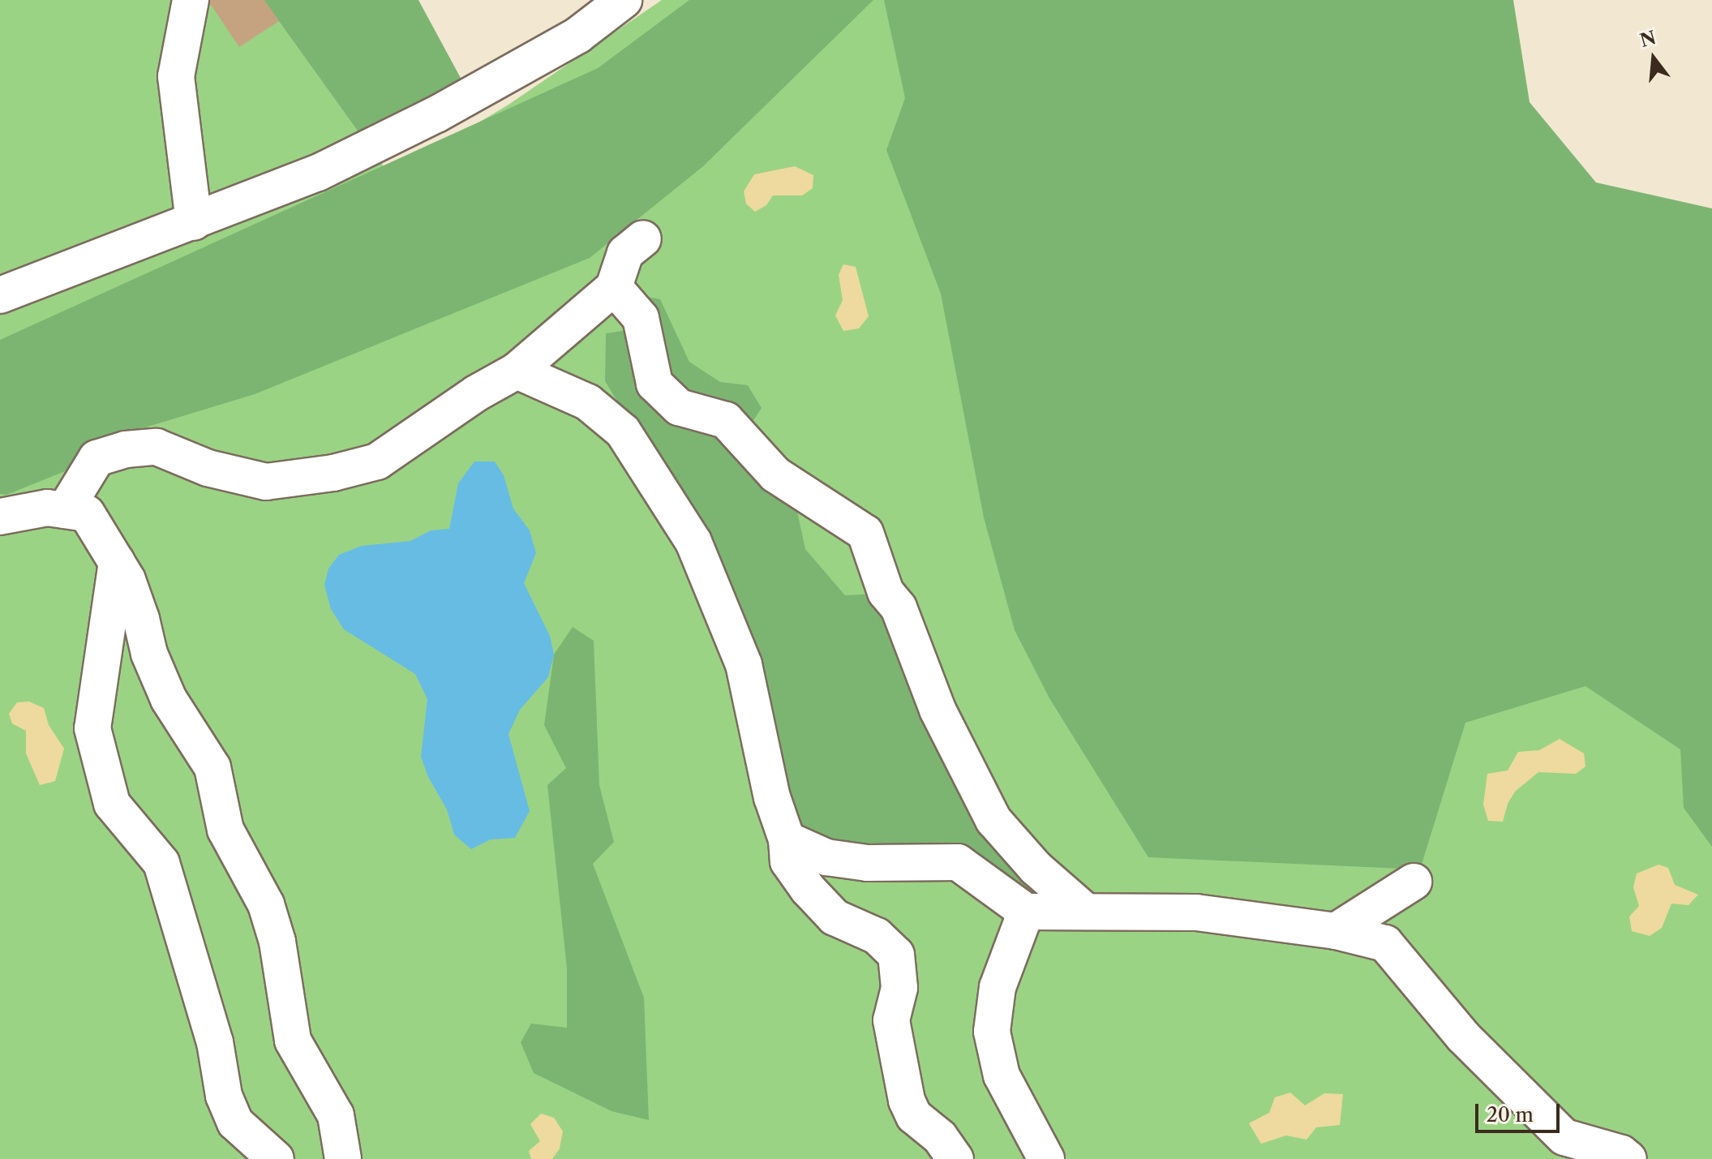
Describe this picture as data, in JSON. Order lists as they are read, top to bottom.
{
  "scale_bar": "20 m",
  "north": "top"
}
